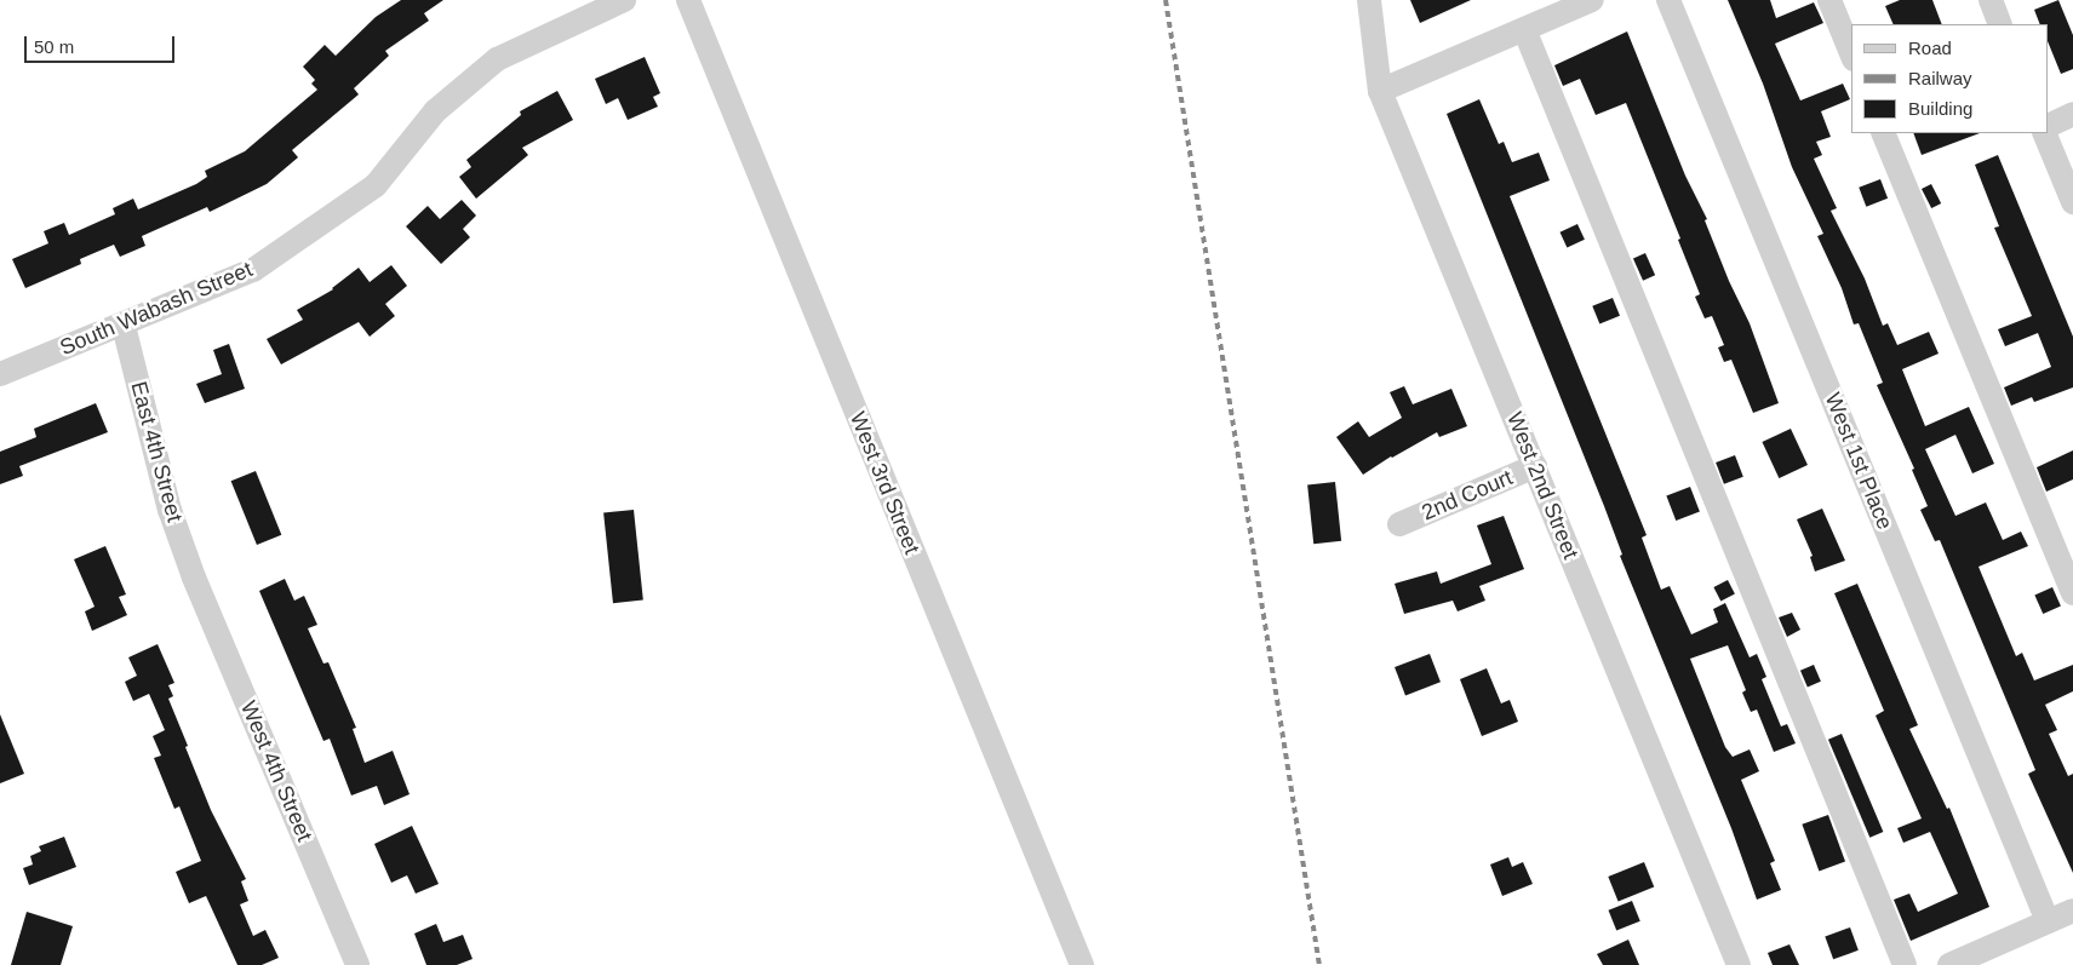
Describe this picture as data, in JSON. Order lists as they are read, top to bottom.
{
  "streets": {
    "street": [
      "South Wabash Street",
      "East 4th Street",
      "West 1st Place",
      "West 3rd Street",
      "West 2nd Street",
      "2nd Court",
      "West 4th Street"
    ]
  },
  "crossings": [
    ["South Wabash Street", "East 4th Street"],
    ["East 4th Street", "West 4th Street"],
    ["West 2nd Street", "2nd Court"]
  ],
  "legend": ["Road", "Railway", "Building"],
  "scale_bar": "50 m"
}
